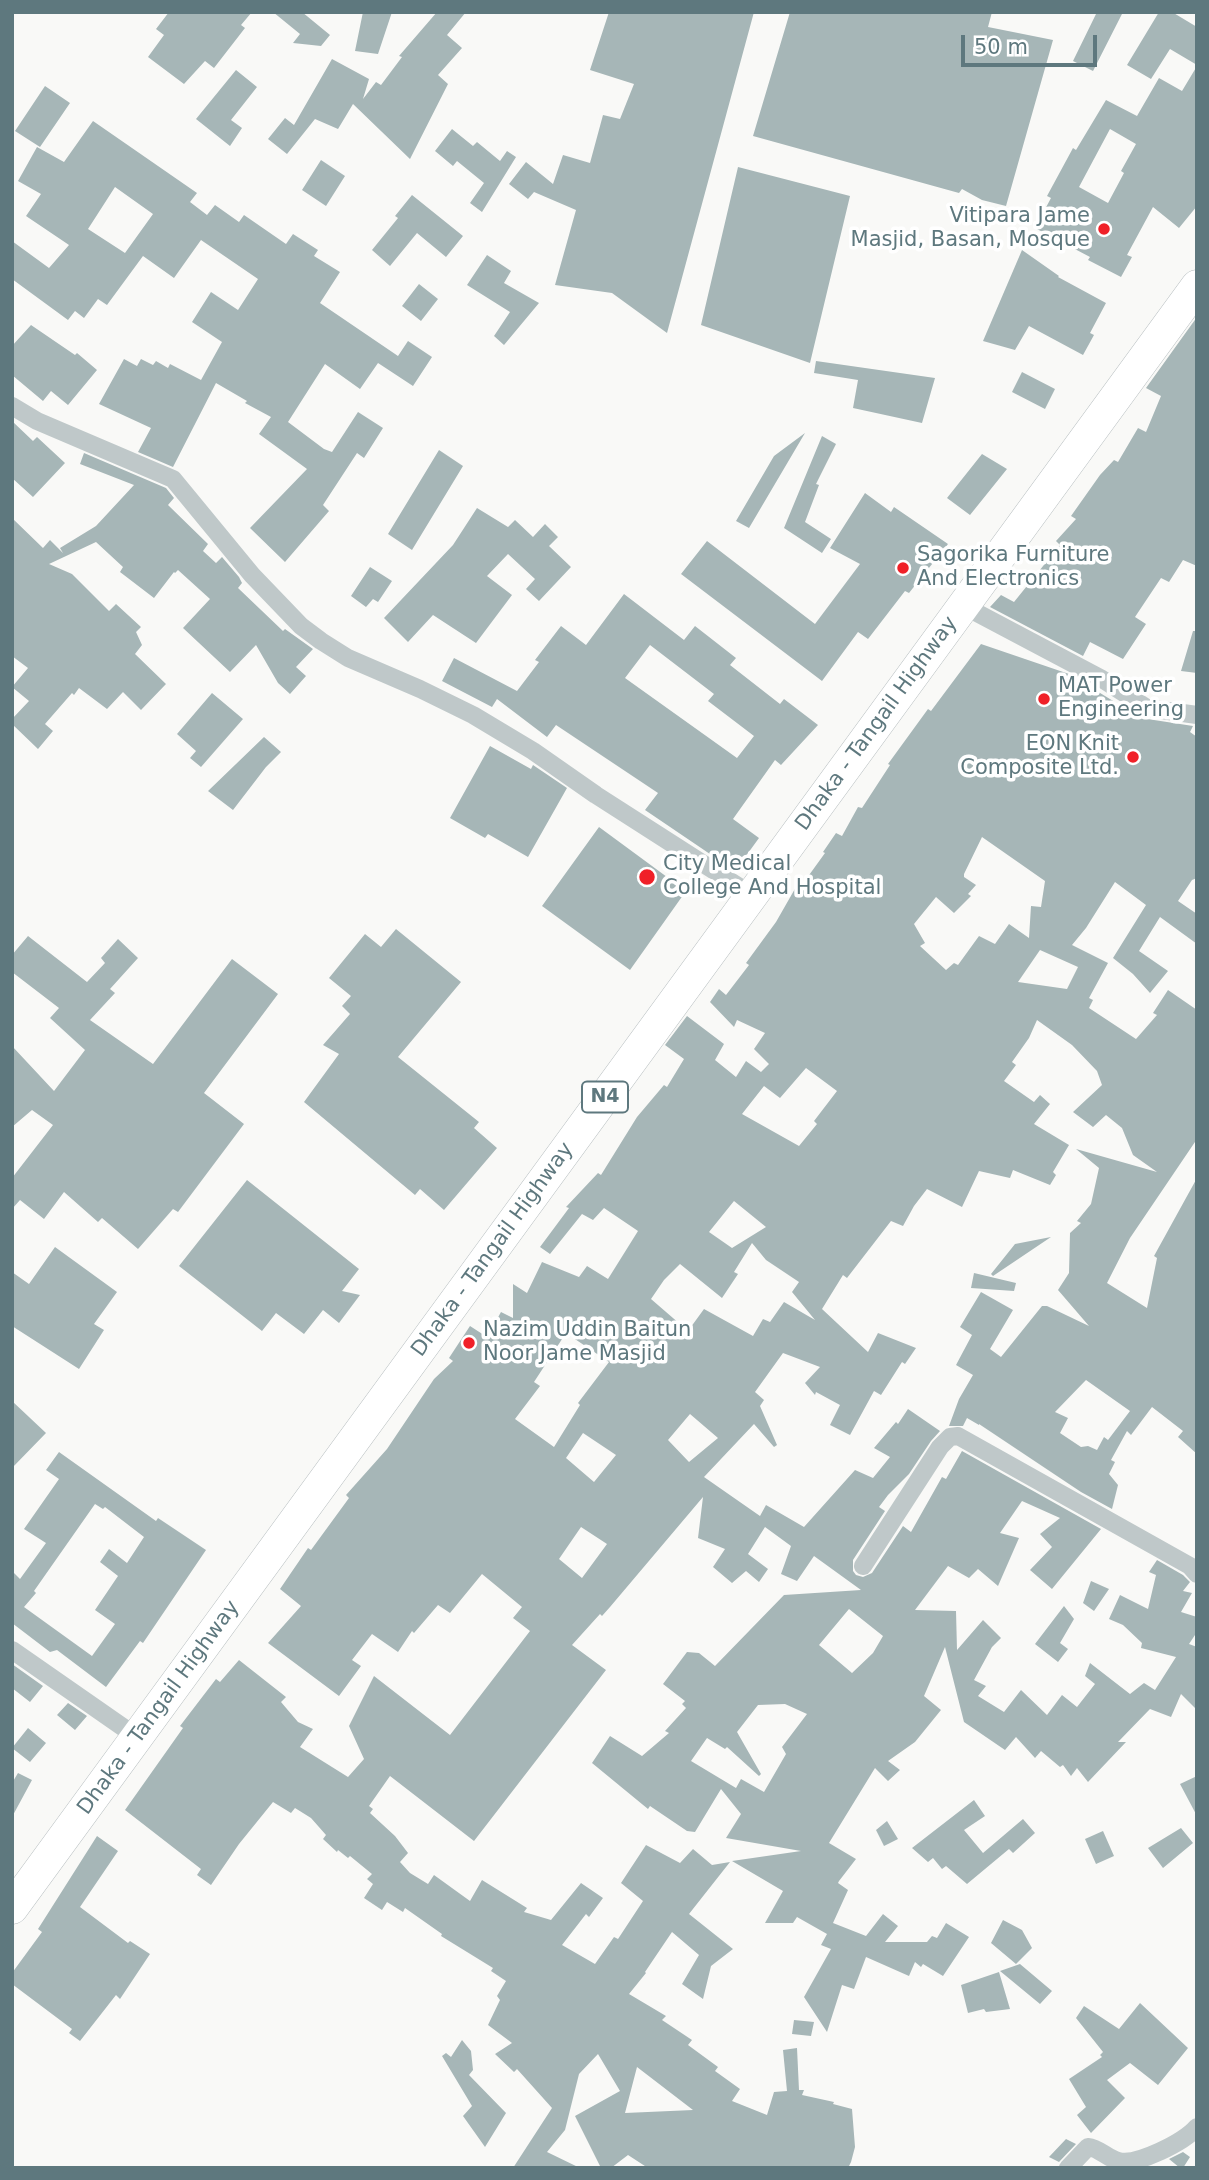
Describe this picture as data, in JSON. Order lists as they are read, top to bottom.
{
  "streets": {
    "highway": ["Dhaka - Tangail Highway", "N4"]
  },
  "places": [
    "Vitipara Jame Masjid, Basan, Mosque",
    "Sagorika Furniture And Electronics",
    "MAT Power Engineering",
    "EON Knit Composite Ltd.",
    "City Medical College And Hospital",
    "Nazim Uddin Baitun Noor Jame Masjid"
  ],
  "scale_bar": "50 m"
}
